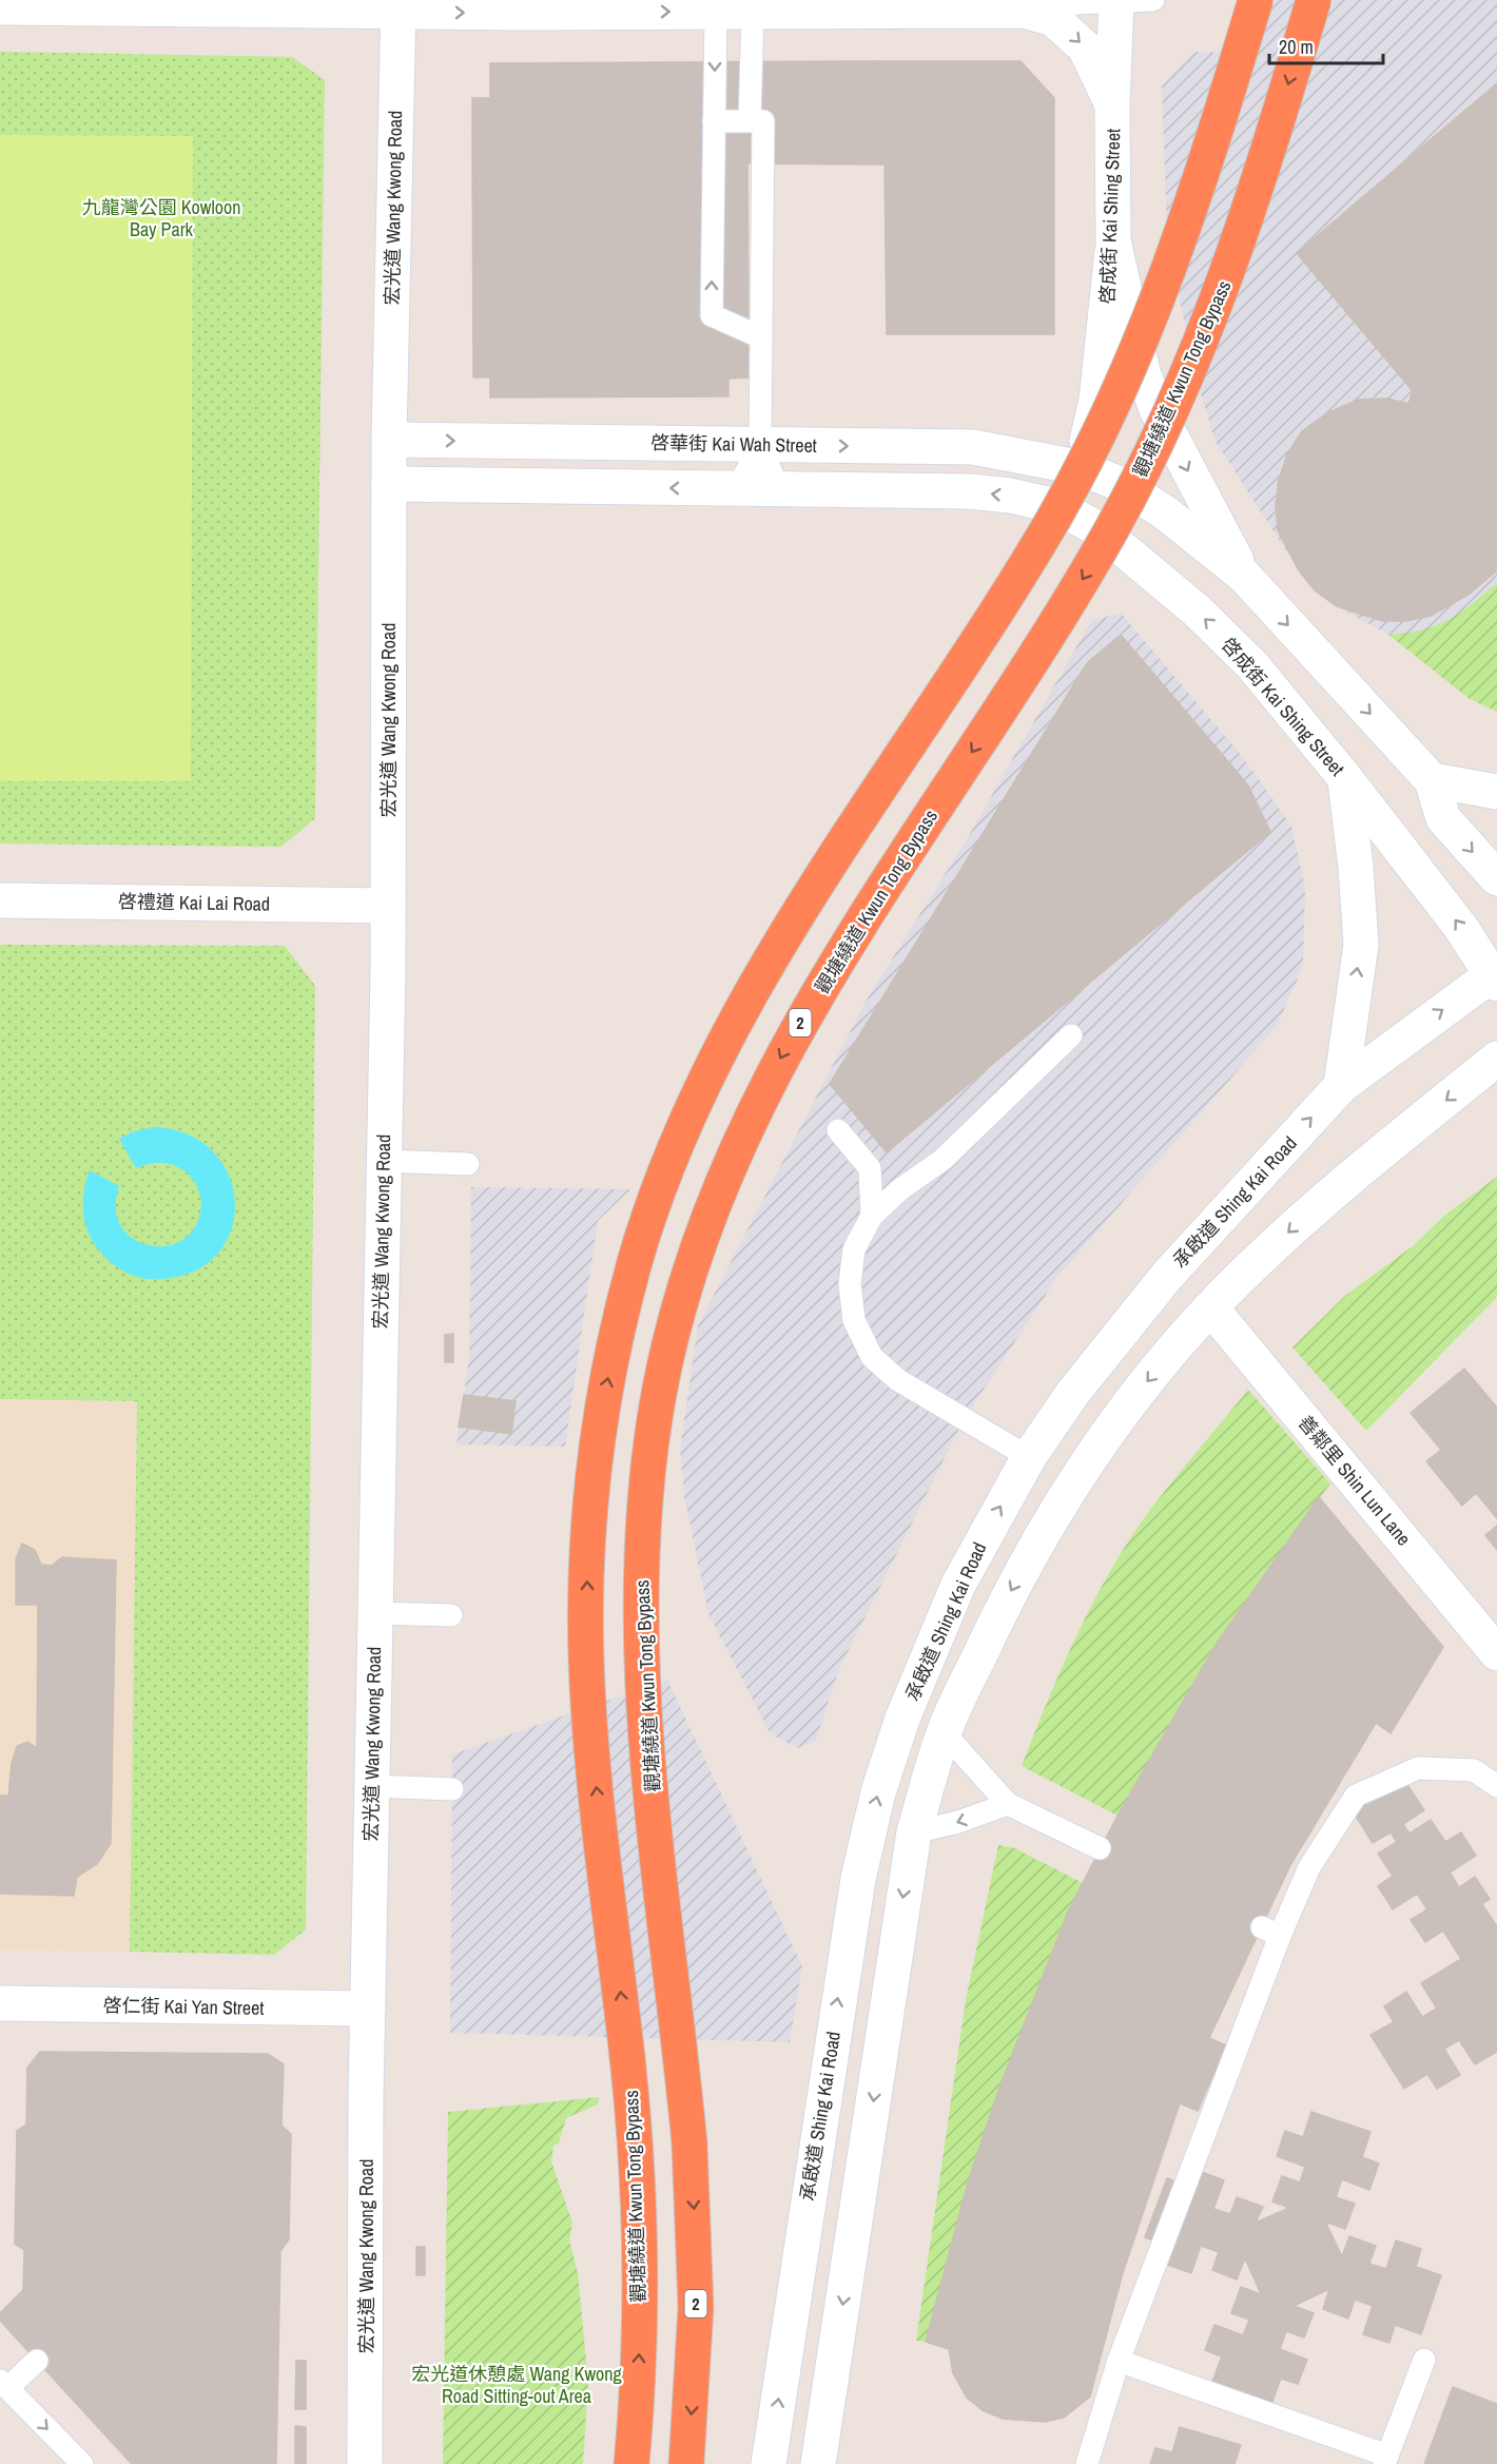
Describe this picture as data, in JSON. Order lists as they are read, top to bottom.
{
  "streets": {
    "highway": ["觀塘繞道 Kwun Tong Bypass", "2"],
    "main road": [
      "宏光道 Wang Kwong Road",
      "啓成街 Kai Shing Street",
      "啓華街 Kai Wah Street",
      "啓禮道 Kai Lai Road",
      "承啟道 Shing Kai Road",
      "善鄰里 Shin Lun Lane",
      "啓仁街 Kai Yan Street"
    ]
  },
  "crossings": [
    ["宏光道 Wang Kwong Road", "啓華街 Kai Wah Street"],
    ["宏光道 Wang Kwong Road", "啓禮道 Kai Lai Road"],
    ["宏光道 Wang Kwong Road", "啓仁街 Kai Yan Street"],
    ["啓成街 Kai Shing Street", "啓華街 Kai Wah Street"],
    ["啓成街 Kai Shing Street", "承啟道 Shing Kai Road"]
  ],
  "parks": ["九龍灣公園 Kowloon Bay Park", "宏光道休憩處 Wang Kwong Road Sitting-out Area"],
  "scale_bar": "20 m"
}
